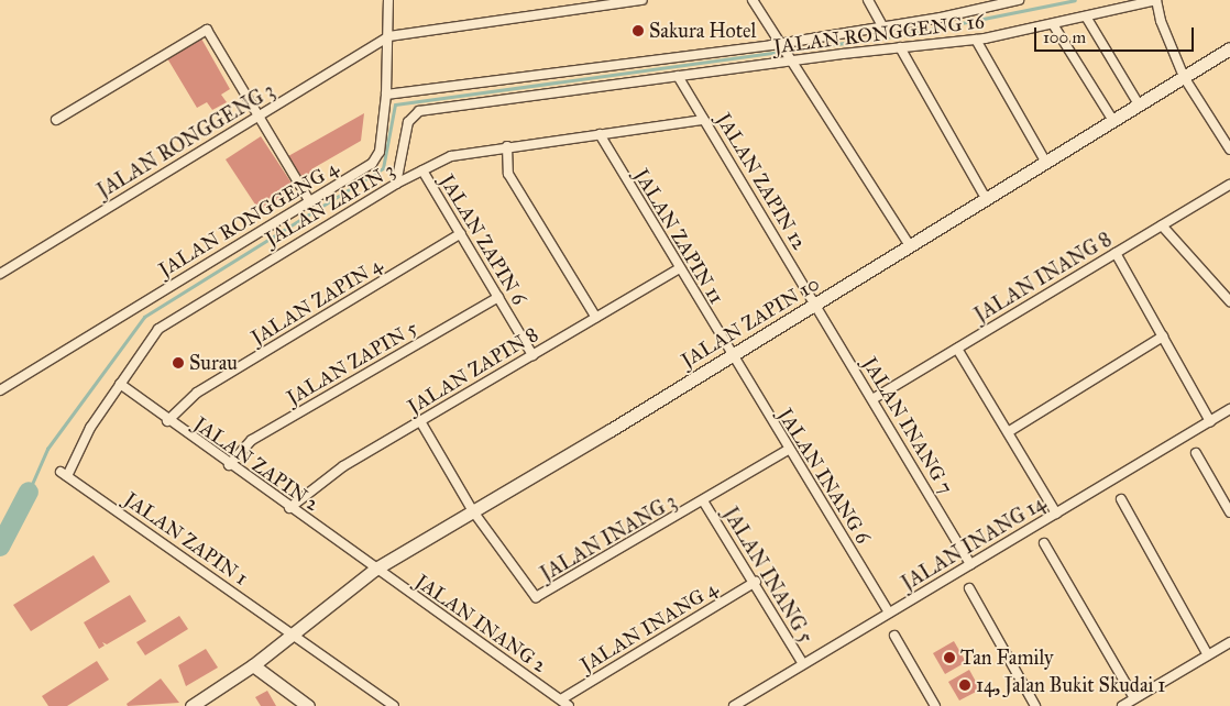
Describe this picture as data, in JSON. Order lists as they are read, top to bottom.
{
  "streets": {
    "street": [
      "JALAN RONGGENG 16",
      "JALAN RONGGENG 3",
      "JALAN ZAPIN 12",
      "JALAN ZAPIN 3",
      "JALAN RONGGENG 4",
      "JALAN ZAPIN 11",
      "JALAN ZAPIN 6",
      "JALAN INANG 8",
      "JALAN ZAPIN 4",
      "JALAN ZAPIN 10",
      "JALAN ZAPIN 5",
      "JALAN ZAPIN 8",
      "JALAN INANG 7",
      "JALAN ZAPIN 2",
      "JALAN INANG 6",
      "JALAN INANG 3",
      "JALAN ZAPIN 1",
      "JALAN INANG 14",
      "JALAN INANG 5",
      "JALAN INANG 2",
      "JALAN INANG 4"
    ]
  },
  "crossings": [
    ["JALAN RONGGENG 16", "JALAN ZAPIN 12"],
    ["JALAN RONGGENG 16", "JALAN ZAPIN 3"],
    ["JALAN RONGGENG 16", "JALAN RONGGENG 4"],
    ["JALAN RONGGENG 3", "JALAN RONGGENG 4"],
    ["JALAN ZAPIN 12", "JALAN ZAPIN 3"],
    ["JALAN ZAPIN 12", "JALAN ZAPIN 10"],
    ["JALAN ZAPIN 12", "JALAN INANG 7"],
    ["JALAN ZAPIN 3", "JALAN ZAPIN 11"],
    ["JALAN ZAPIN 3", "JALAN ZAPIN 6"],
    ["JALAN ZAPIN 3", "JALAN ZAPIN 2"],
    ["JALAN ZAPIN 3", "JALAN ZAPIN 1"],
    ["JALAN ZAPIN 11", "JALAN ZAPIN 10"],
    ["JALAN ZAPIN 11", "JALAN ZAPIN 8"],
    ["JALAN ZAPIN 11", "JALAN INANG 6"],
    ["JALAN ZAPIN 6", "JALAN ZAPIN 4"],
    ["JALAN ZAPIN 6", "JALAN ZAPIN 5"],
    ["JALAN ZAPIN 6", "JALAN ZAPIN 8"],
    ["JALAN INANG 8", "JALAN INANG 7"],
    ["JALAN ZAPIN 4", "JALAN ZAPIN 2"],
    ["JALAN ZAPIN 10", "JALAN INANG 7"],
    ["JALAN ZAPIN 10", "JALAN ZAPIN 2"],
    ["JALAN ZAPIN 10", "JALAN INANG 6"],
    ["JALAN ZAPIN 10", "JALAN INANG 3"],
    ["JALAN ZAPIN 10", "JALAN ZAPIN 1"],
    ["JALAN ZAPIN 10", "JALAN INANG 2"],
    ["JALAN ZAPIN 5", "JALAN ZAPIN 2"],
    ["JALAN ZAPIN 8", "JALAN ZAPIN 2"],
    ["JALAN INANG 7", "JALAN INANG 14"],
    ["JALAN ZAPIN 2", "JALAN INANG 2"],
    ["JALAN INANG 6", "JALAN INANG 3"],
    ["JALAN INANG 6", "JALAN INANG 14"],
    ["JALAN INANG 3", "JALAN INANG 5"],
    ["JALAN INANG 14", "JALAN INANG 5"],
    ["JALAN INANG 5", "JALAN INANG 4"],
    ["JALAN INANG 2", "JALAN INANG 4"]
  ],
  "places": [
    "Sakura Hotel",
    "Surau",
    "Tan Family",
    "14, Jalan Bukit Skudai 1"
  ],
  "scale_bar": "100 m"
}
